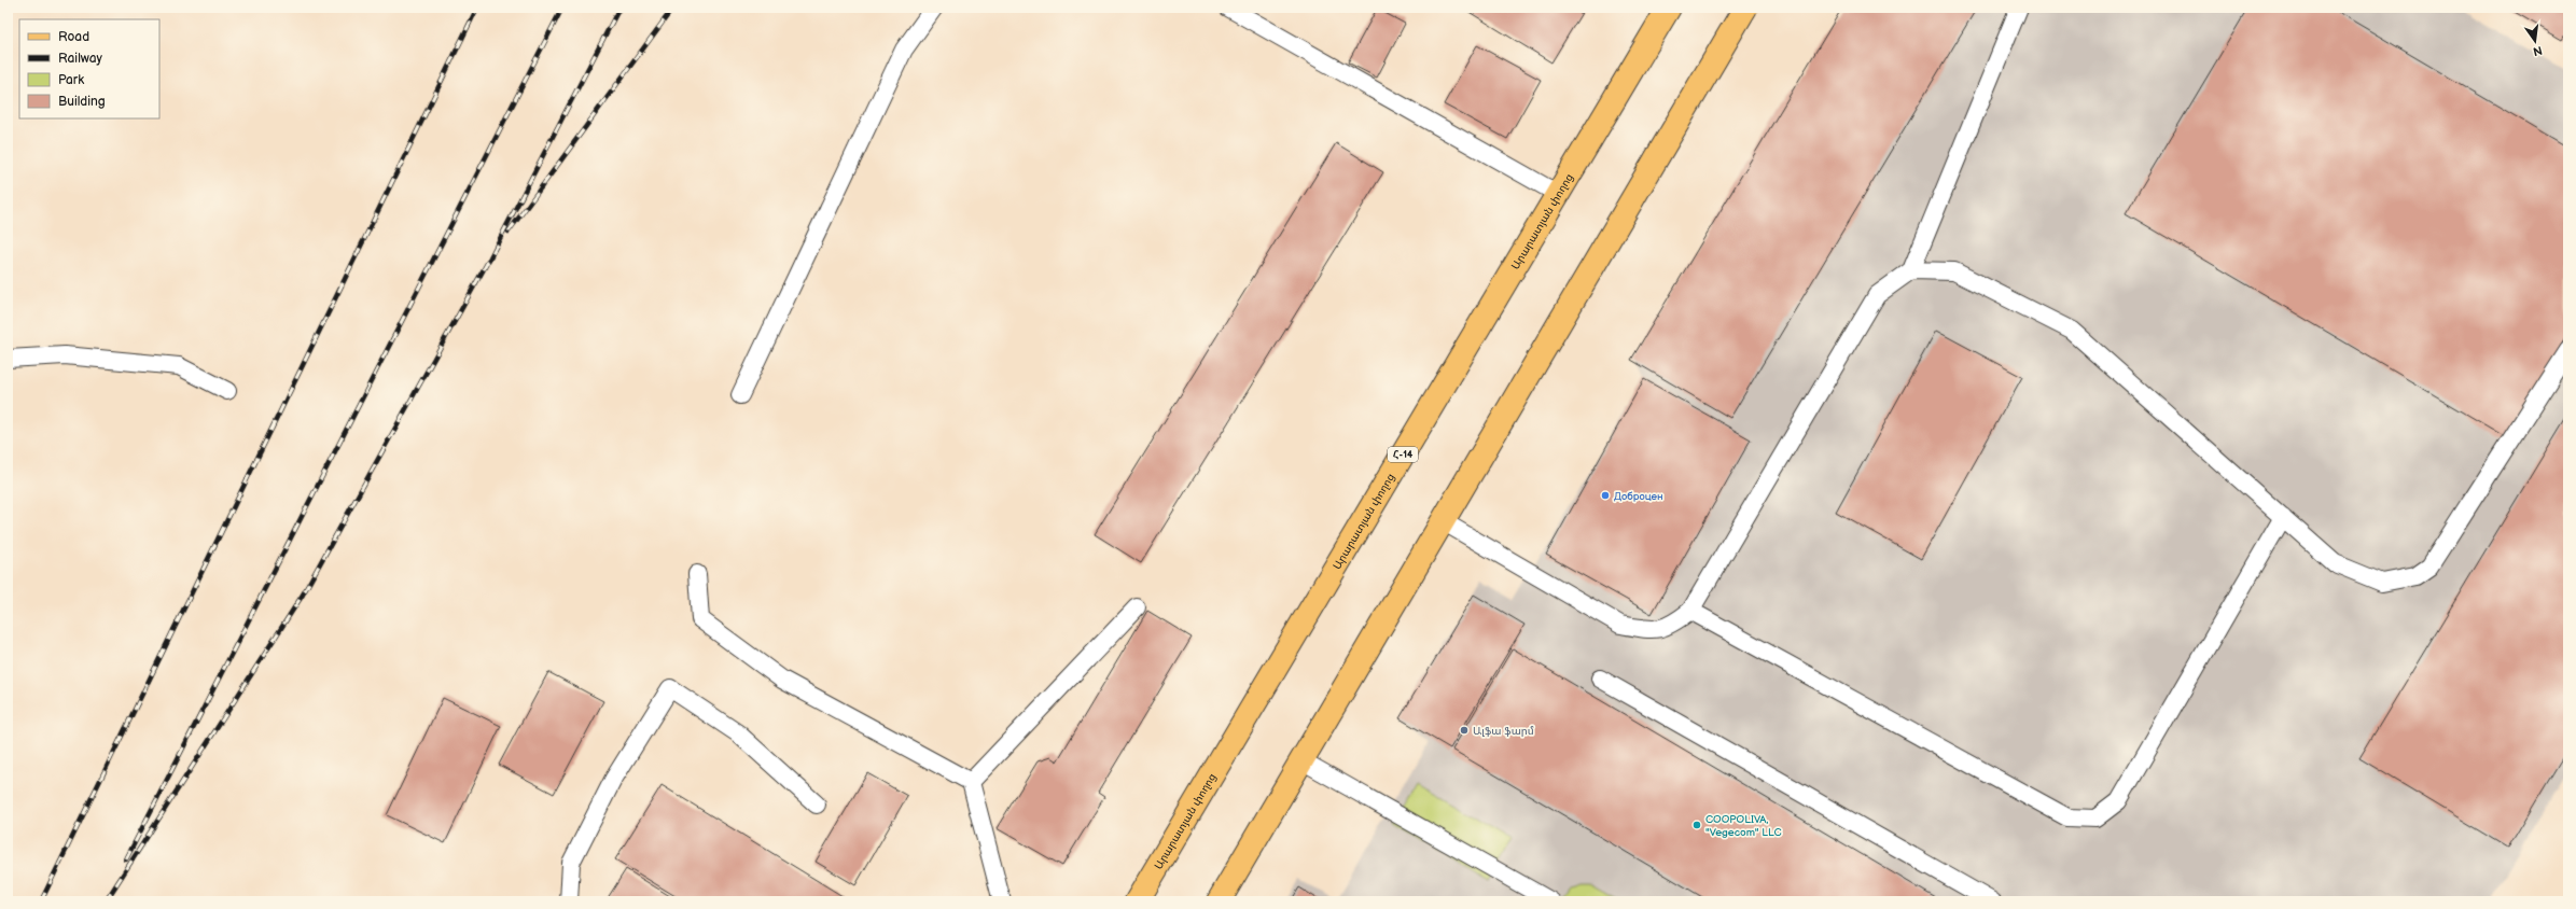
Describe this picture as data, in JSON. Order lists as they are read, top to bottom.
{
  "streets": {
    "main road": ["Արարատյան փողոց", "Հ-14"]
  },
  "places": ["Доброцен", "Ալֆա ֆարմ", "COOPOLIVA, \"Vegecom\" LLC"],
  "legend": [
    "Road",
    "Railway",
    "Park",
    "Building"
  ],
  "north": "bottom"
}
